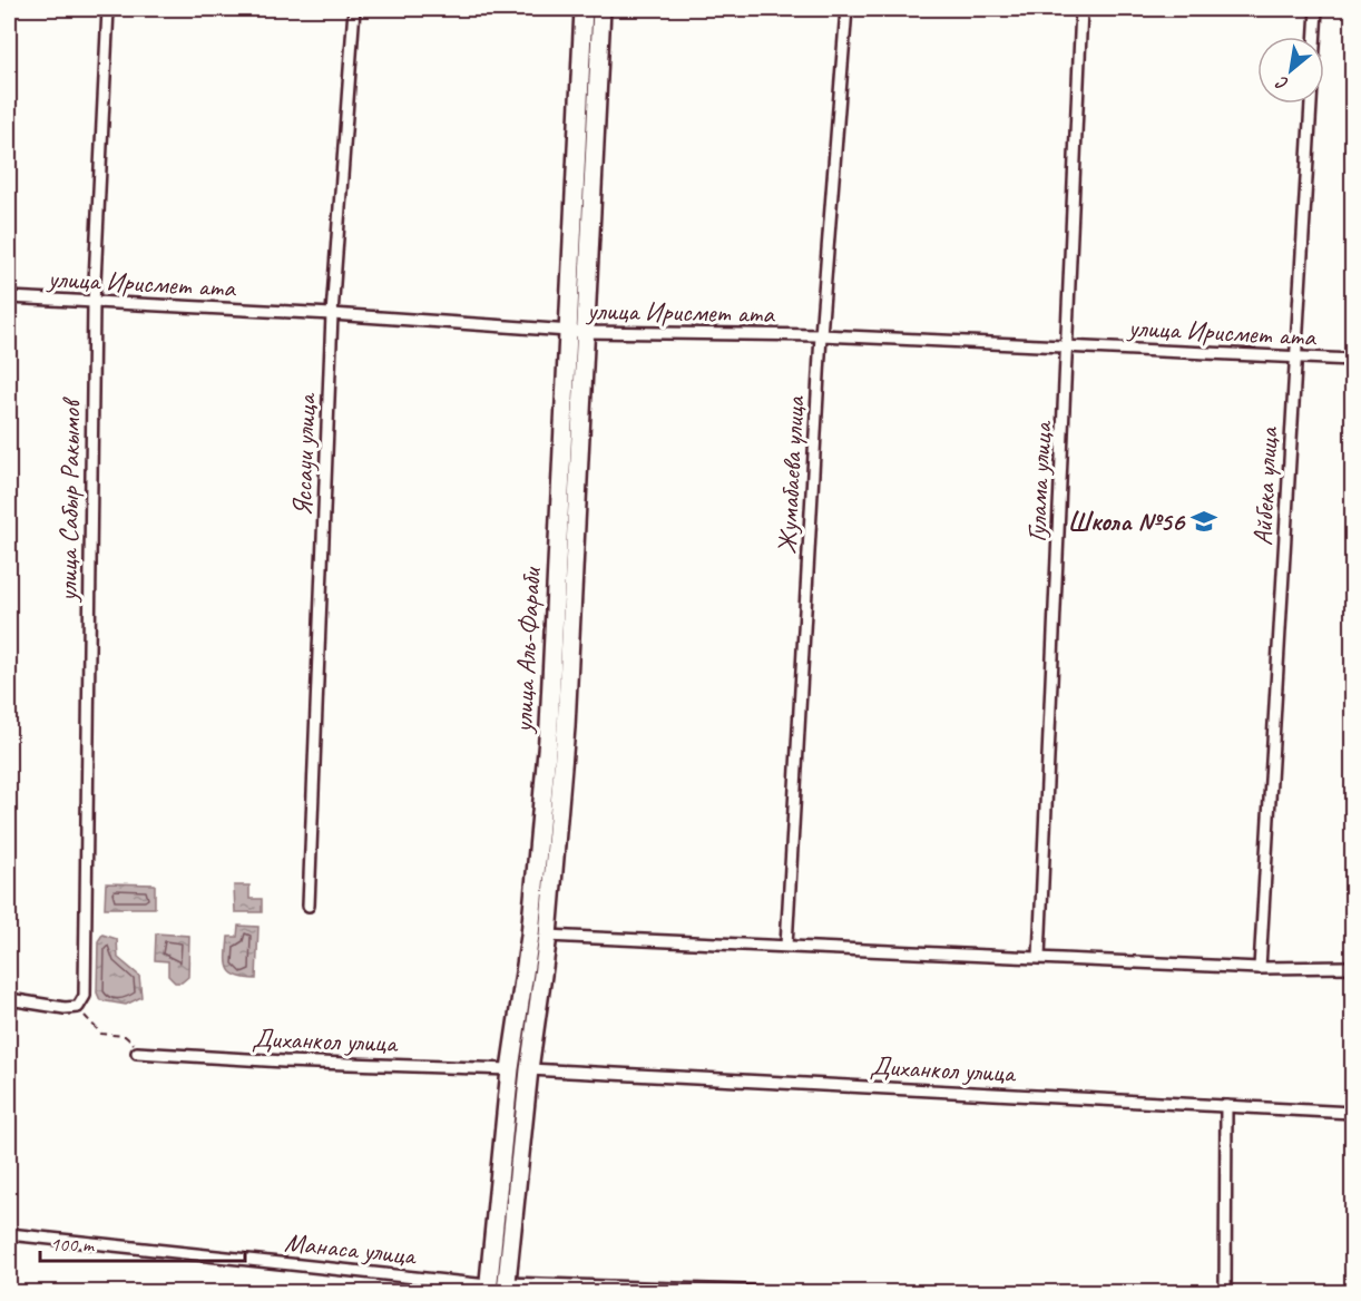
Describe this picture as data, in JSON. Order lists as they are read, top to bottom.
{
  "streets": {
    "main road": ["улица Аль-Фараби"],
    "street": [
      "улица Ирисмет ата",
      "Яссауи улица",
      "Жумабаева улица",
      "Гулама улица",
      "Айбека улица",
      "улица Сабыр Ракымов",
      "Диханкол улица",
      "Манаса улица"
    ]
  },
  "crossings": [
    ["улица Ирисмет ата", "Яссауи улица"],
    ["улица Ирисмет ата", "Жумабаева улица"],
    ["улица Ирисмет ата", "Гулама улица"],
    ["улица Ирисмет ата", "Айбека улица"],
    ["улица Ирисмет ата", "улица Сабыр Ракымов"],
    ["улица Ирисмет ата", "улица Аль-Фараби"],
    ["улица Аль-Фараби", "Диханкол улица"],
    ["улица Аль-Фараби", "Манаса улица"]
  ],
  "places": {
    "school or university": ["Школа №56"]
  },
  "scale_bar": "100 m",
  "north": "bottom left"
}
